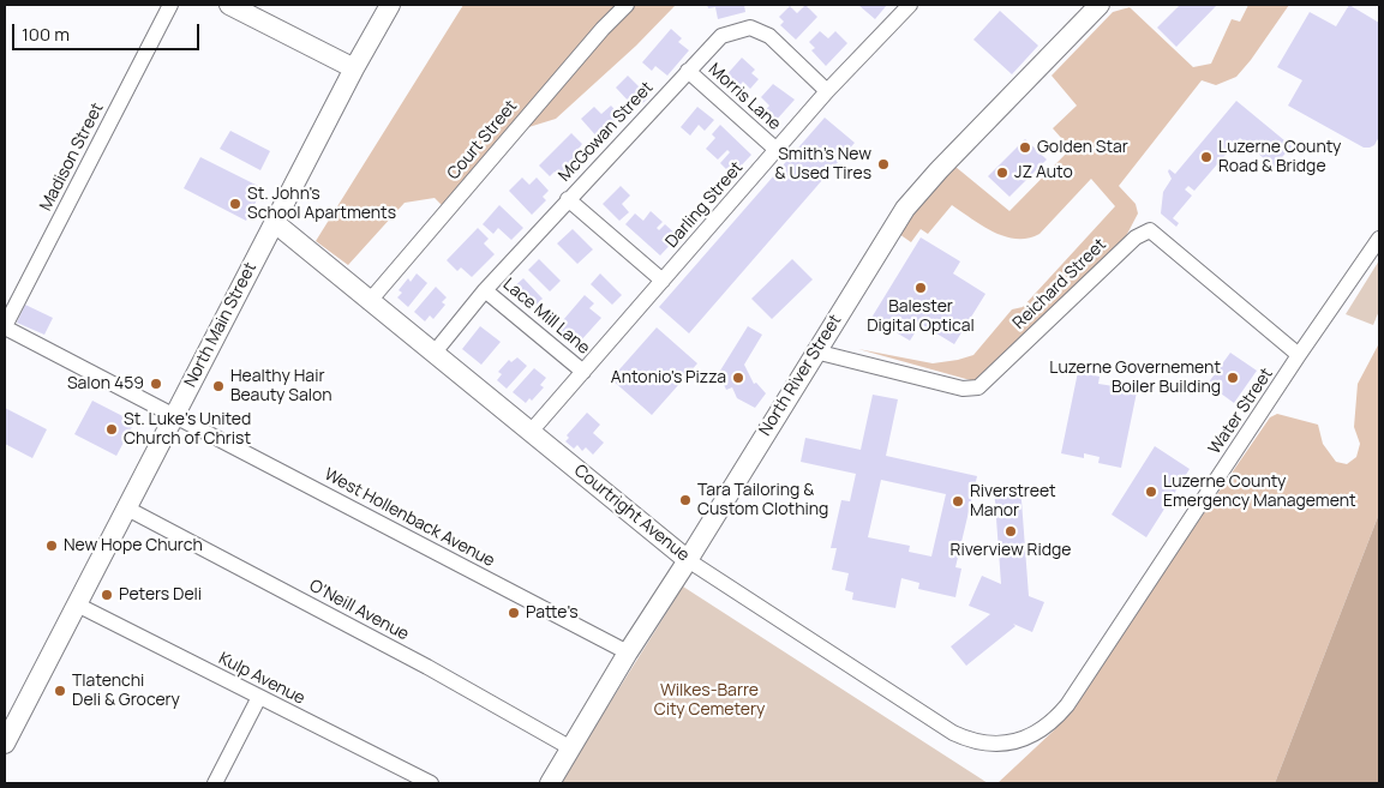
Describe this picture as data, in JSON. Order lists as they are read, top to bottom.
{
  "streets": {
    "main road": ["North Main Street", "North River Street", "Courtright Avenue"],
    "street": [
      "Morris Lane",
      "McGowan Street",
      "Court Street",
      "Madison Street",
      "Darling Street",
      "Reichard Street",
      "Lace Mill Lane",
      "Water Street",
      "West Hollenback Avenue",
      "O'Neill Avenue",
      "Kulp Avenue"
    ]
  },
  "crossings": [
    ["Morris Lane", "McGowan Street"],
    ["Morris Lane", "Darling Street"],
    ["McGowan Street", "Darling Street"],
    ["McGowan Street", "Lace Mill Lane"],
    ["McGowan Street", "Courtright Avenue"],
    ["Court Street", "Courtright Avenue"],
    ["Madison Street", "West Hollenback Avenue"],
    ["Darling Street", "Lace Mill Lane"],
    ["Darling Street", "Courtright Avenue"],
    ["Reichard Street", "North River Street"],
    ["Reichard Street", "Water Street"],
    ["North Main Street", "Courtright Avenue"],
    ["North Main Street", "West Hollenback Avenue"],
    ["North Main Street", "O'Neill Avenue"],
    ["North Main Street", "Kulp Avenue"],
    ["North River Street", "Courtright Avenue"],
    ["North River Street", "West Hollenback Avenue"],
    ["North River Street", "O'Neill Avenue"],
    ["Water Street", "Courtright Avenue"]
  ],
  "parks": ["Wilkes-Barre City Cemetery"],
  "places": [
    "Golden Star",
    "Luzerne County Road & Bridge",
    "Smith’s New & Used Tires",
    "JZ Auto",
    "St. John's School Apartments",
    "Balester Digital Optical",
    "Antonio's Pizza",
    "Luzerne Governement Boiler Building",
    "Salon 459",
    "Healthy Hair Beauty Salon",
    "St. Luke's United Church of Christ",
    "Luzerne County Emergency Management",
    "Tara Tailoring & Custom Clothing",
    "Riverstreet Manor",
    "Riverview Ridge",
    "New Hope Church",
    "Peters Deli",
    "Patte's",
    "Tlatenchi Deli & Grocery"
  ],
  "scale_bar": "100 m"
}
